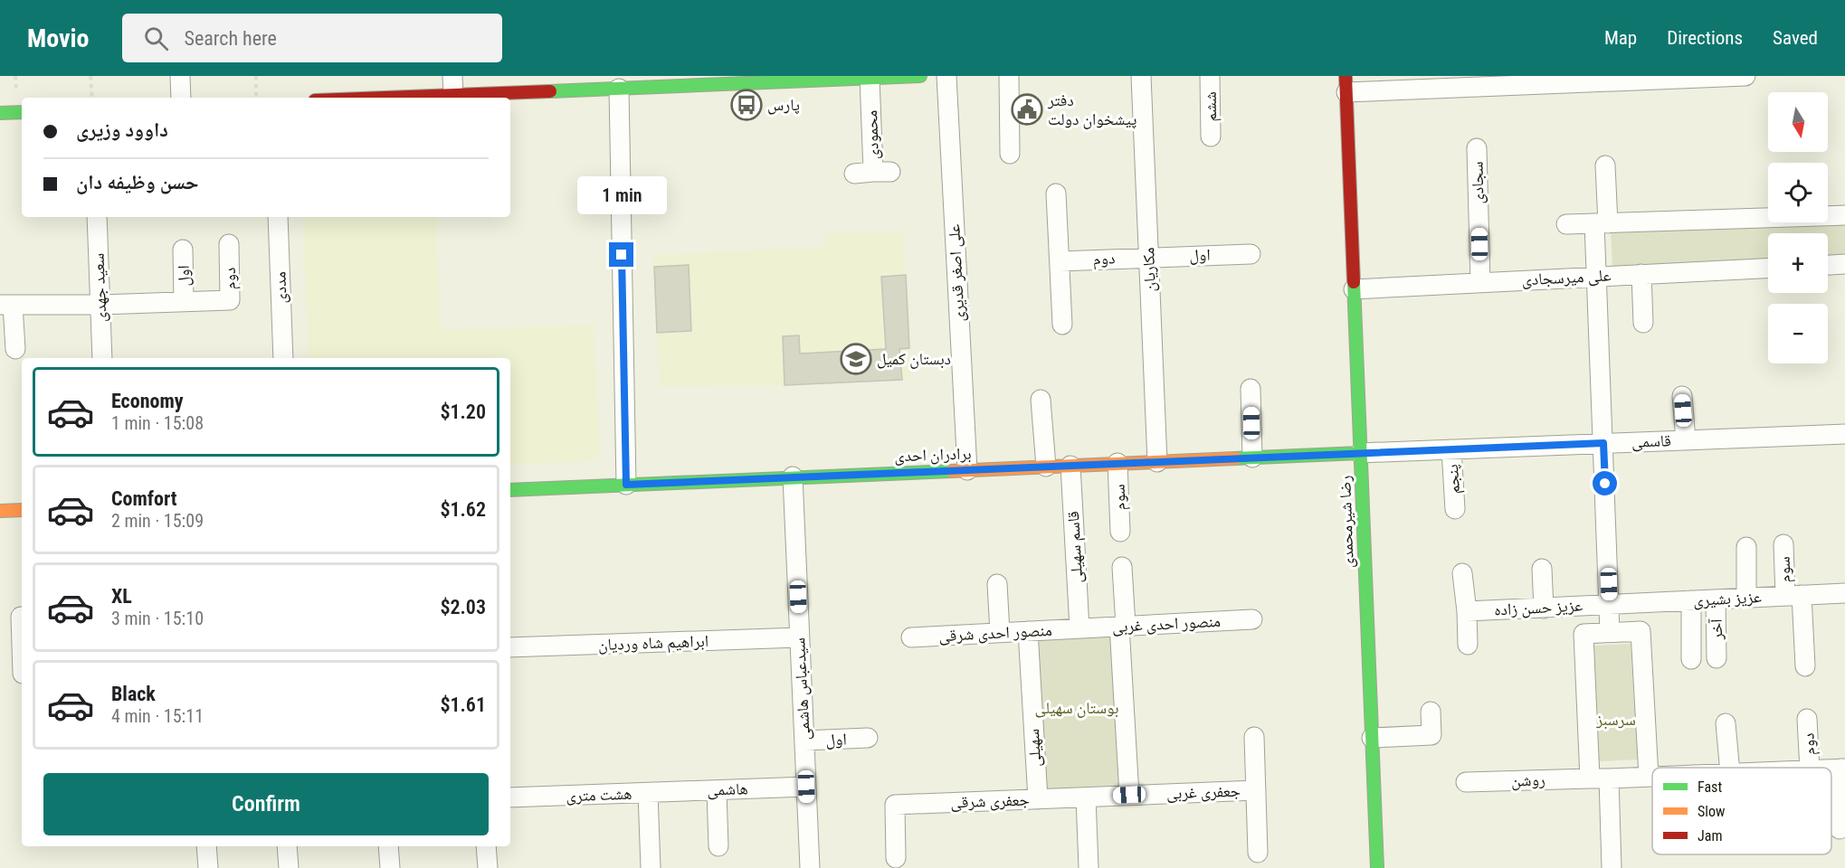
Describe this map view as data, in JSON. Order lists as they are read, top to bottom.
{
  "streets": {
    "street": [
      "ششم",
      "محمودی",
      "سجادی",
      "اول",
      "دوم",
      "مکاریان",
      "علی اصغر قدیری",
      "علی میرسجادی",
      "سعید جهدی",
      "مددی",
      "قاسمی",
      "برادران احدی",
      "پنجم",
      "سوم",
      "رضا شیرمحمدی",
      "قاسم سهیلی",
      "عزیز بشیری",
      "عزیز حسن زاده",
      "منصور احدی غربی",
      "آخر",
      "منصور احدی شرقی",
      "ابراهیم شاه وردیان",
      "سیدعباس هاشمی",
      "سهیلی",
      "روشن",
      "هاشمی",
      "جعفری غربی",
      "هشت متری",
      "جعفری شرقی"
    ]
  },
  "crossings": [
    ["سجادی", "علی میرسجادی"],
    ["اول", "دوم"],
    ["اول", "مکاریان"],
    ["اول", "سیدعباس هاشمی"],
    ["دوم", "مکاریان"],
    ["مکاریان", "برادران احدی"],
    ["علی اصغر قدیری", "برادران احدی"],
    ["علی میرسجادی", "رضا شیرمحمدی"],
    ["قاسمی", "برادران احدی"],
    ["قاسمی", "پنجم"],
    ["قاسمی", "رضا شیرمحمدی"],
    ["برادران احدی", "سوم"],
    ["برادران احدی", "رضا شیرمحمدی"],
    ["برادران احدی", "قاسم سهیلی"],
    ["برادران احدی", "سیدعباس هاشمی"],
    ["سوم", "عزیز بشیری"],
    ["قاسم سهیلی", "منصور احدی غربی"],
    ["قاسم سهیلی", "منصور احدی شرقی"],
    ["عزیز بشیری", "عزیز حسن زاده"],
    ["عزیز بشیری", "آخر"],
    ["منصور احدی غربی", "منصور احدی شرقی"],
    ["منصور احدی شرقی", "سهیلی"],
    ["ابراهیم شاه وردیان", "سیدعباس هاشمی"],
    ["سیدعباس هاشمی", "هاشمی"],
    ["سهیلی", "جعفری شرقی"],
    ["هاشمی", "هشت متری"],
    ["جعفری غربی", "جعفری شرقی"]
  ],
  "parks": ["بوستان سهیلی", "سرسبز"],
  "places": {
    "bus stop": ["پارس"],
    "public building": ["دفتر پیشخوان دولت"],
    "school or university": ["دبستان کمیل"]
  },
  "legend": ["Fast", "Slow", "Jam"],
  "north": "bottom",
  "page": {
    "header": "Movio",
    "search": "Search here",
    "nav": ["Map", "Directions", "Saved"],
    "map_buttons": ["+", "−"],
    "banner": ["داوود وزیری", "حسن وظیفه دان"],
    "bubble": "1 min",
    "list": [
      {
        "name": "Economy",
        "note": "1 min · 15:08",
        "value": "$1.20"
      },
      {
        "name": "Comfort",
        "note": "2 min · 15:09",
        "value": "$1.62"
      },
      {
        "name": "XL",
        "note": "3 min · 15:10",
        "value": "$2.03"
      },
      {
        "name": "Black",
        "note": "4 min · 15:11",
        "value": "$1.61"
      }
    ],
    "buttons": "Confirm"
  }
}
